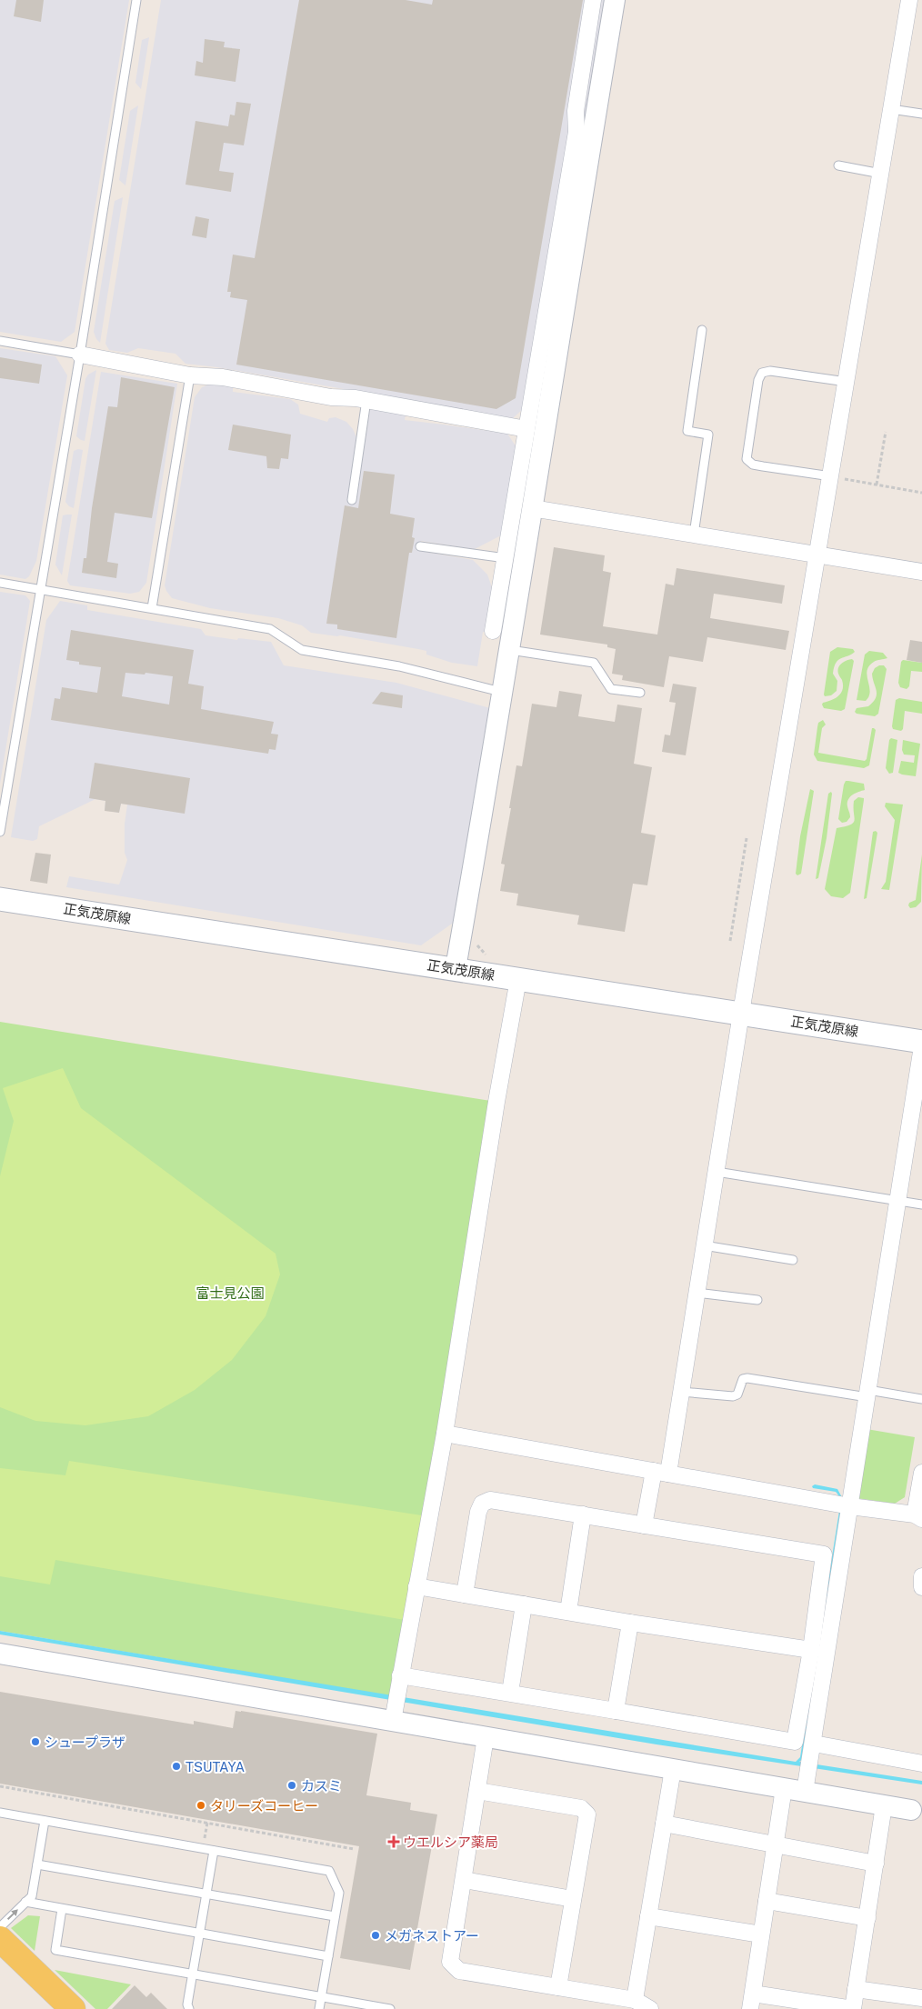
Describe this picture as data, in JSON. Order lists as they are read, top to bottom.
{
  "streets": {
    "main road": ["正気茂原線"]
  },
  "parks": ["富士見公園"],
  "places": {
    "other": [
      "シュープラザ",
      "TSUTAYA",
      "カスミ",
      "タリーズコーヒー",
      "メガネストアー"
    ],
    "health": ["ウエルシア薬局"]
  }
}
